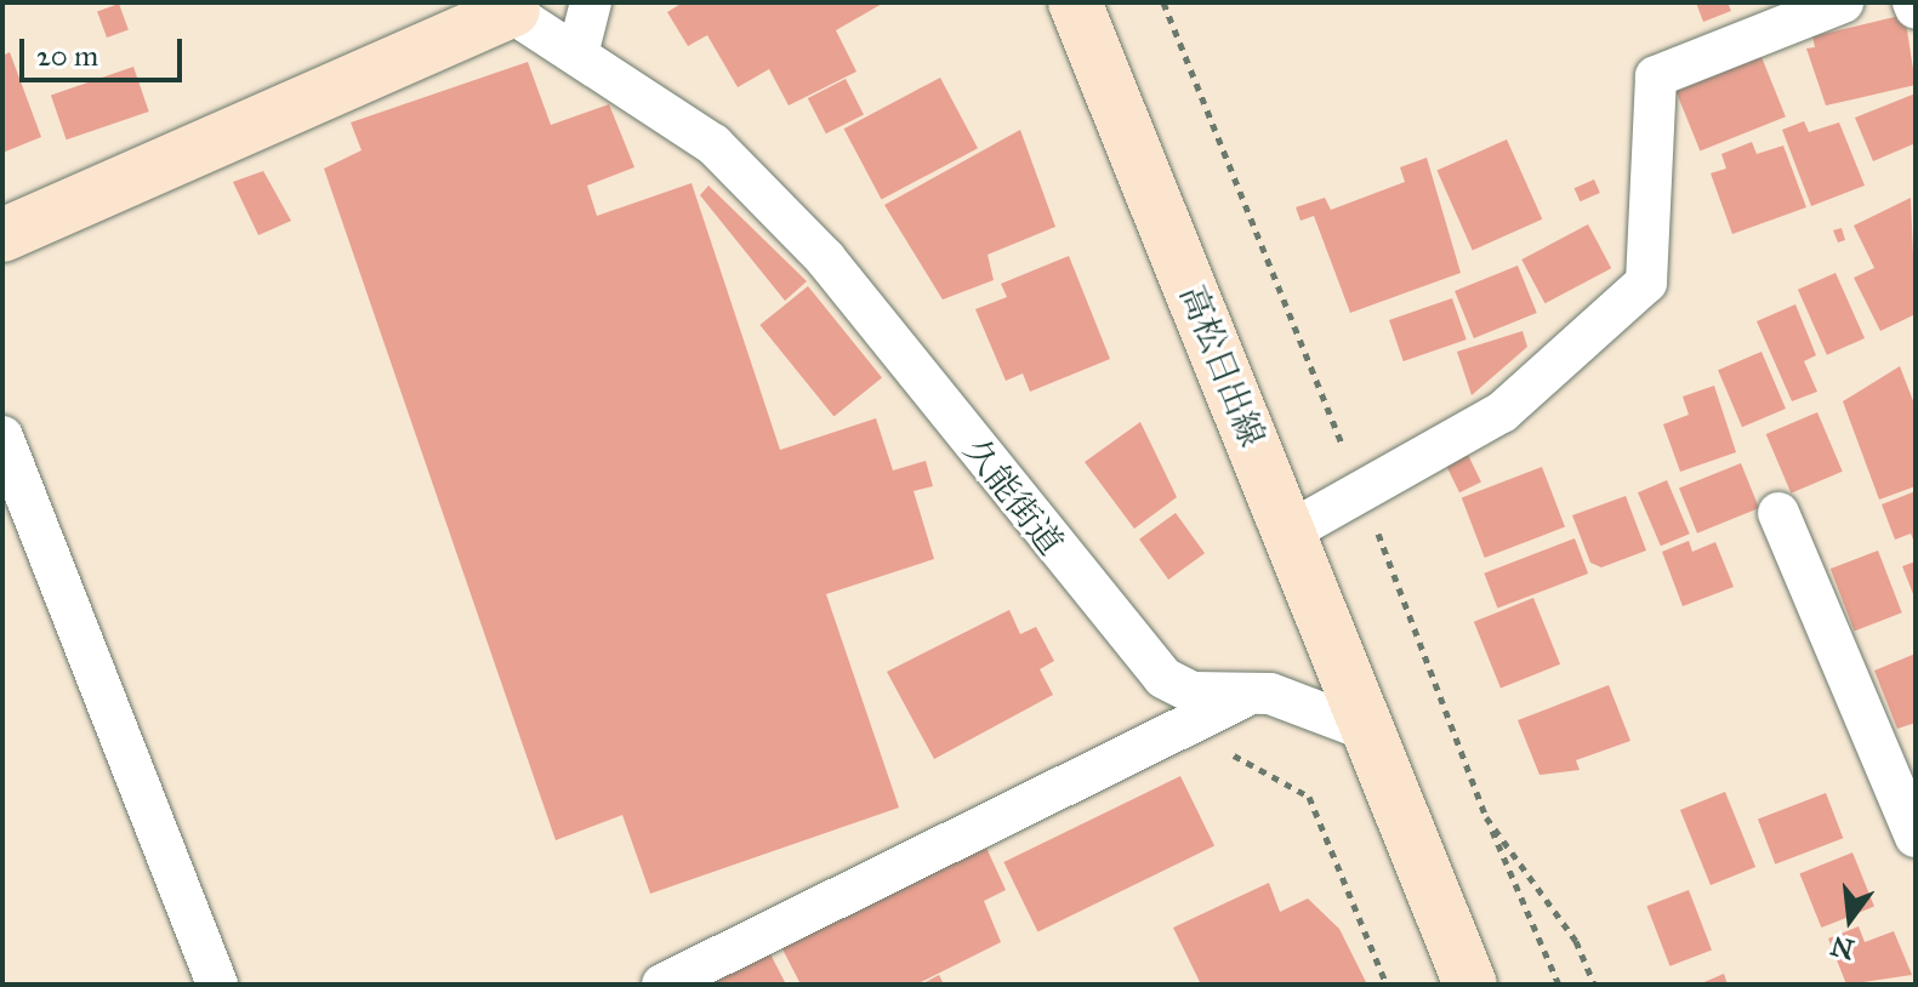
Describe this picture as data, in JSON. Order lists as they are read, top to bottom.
{
  "streets": {
    "main road": ["高松日出線"],
    "street": ["久能街道"]
  },
  "crossings": [
    ["高松日出線", "久能街道"]
  ],
  "scale_bar": "20 m",
  "north": "bottom"
}
